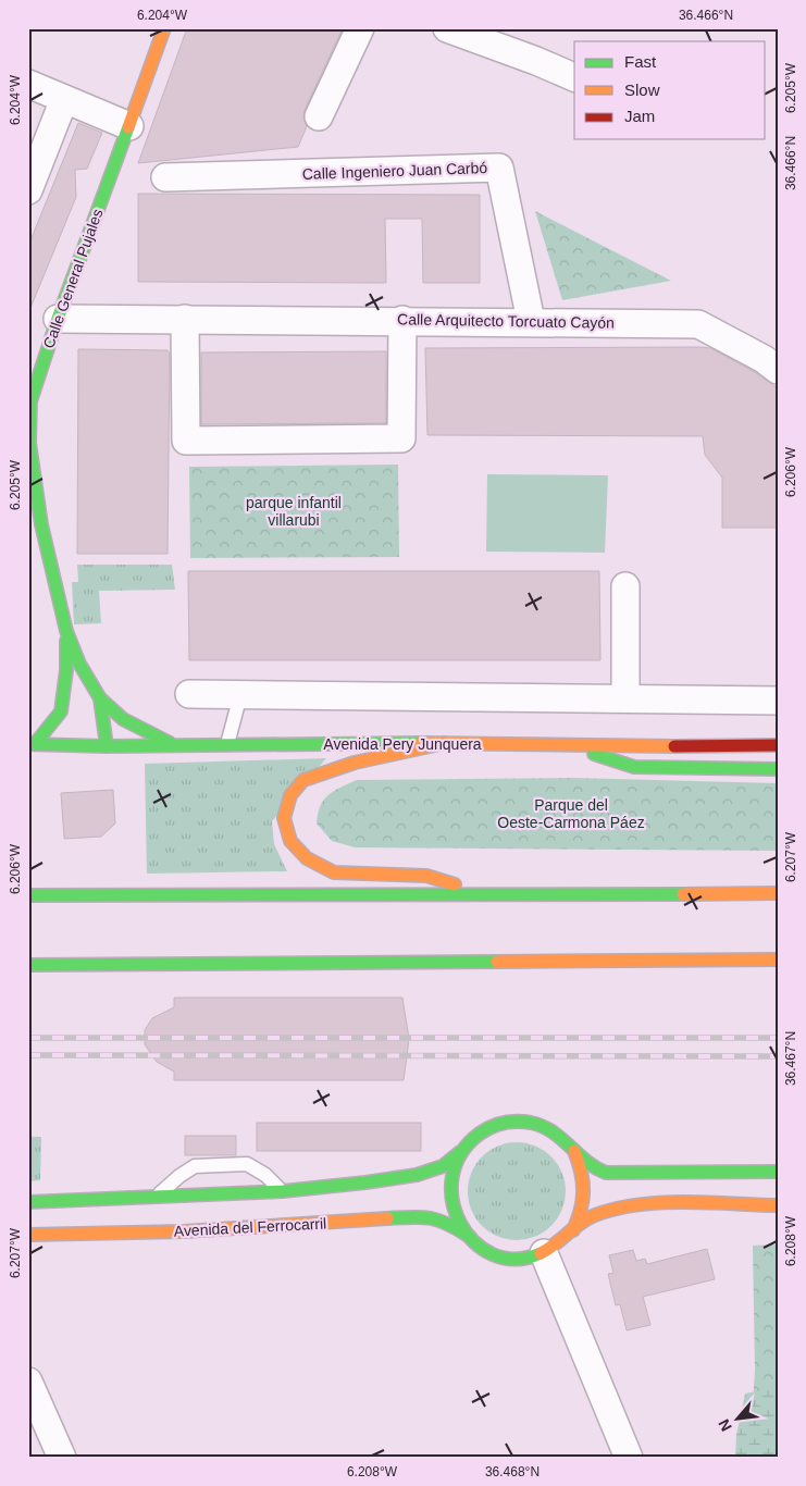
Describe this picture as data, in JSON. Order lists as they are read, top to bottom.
{
  "streets": {
    "main road": ["Calle General Pujales", "Avenida Pery Junquera", "Avenida del Ferrocarril"],
    "street": ["Calle Ingeniero Juan Carbó", "Calle Arquitecto Torcuato Cayón"]
  },
  "crossings": [
    ["Calle Ingeniero Juan Carbó", "Calle Arquitecto Torcuato Cayón"],
    ["Calle General Pujales", "Calle Arquitecto Torcuato Cayón"]
  ],
  "parks": ["parque infantil villarubi", "Parque del Oeste-Carmona Páez"],
  "legend": ["Fast", "Slow", "Jam"],
  "north": "bottom left",
  "coordinates": [
    "6.204°W",
    "36.466°N",
    "6.205°W",
    "6.206°W",
    "6.207°W",
    "36.467°N",
    "6.208°W",
    "36.468°N"
  ]
}
